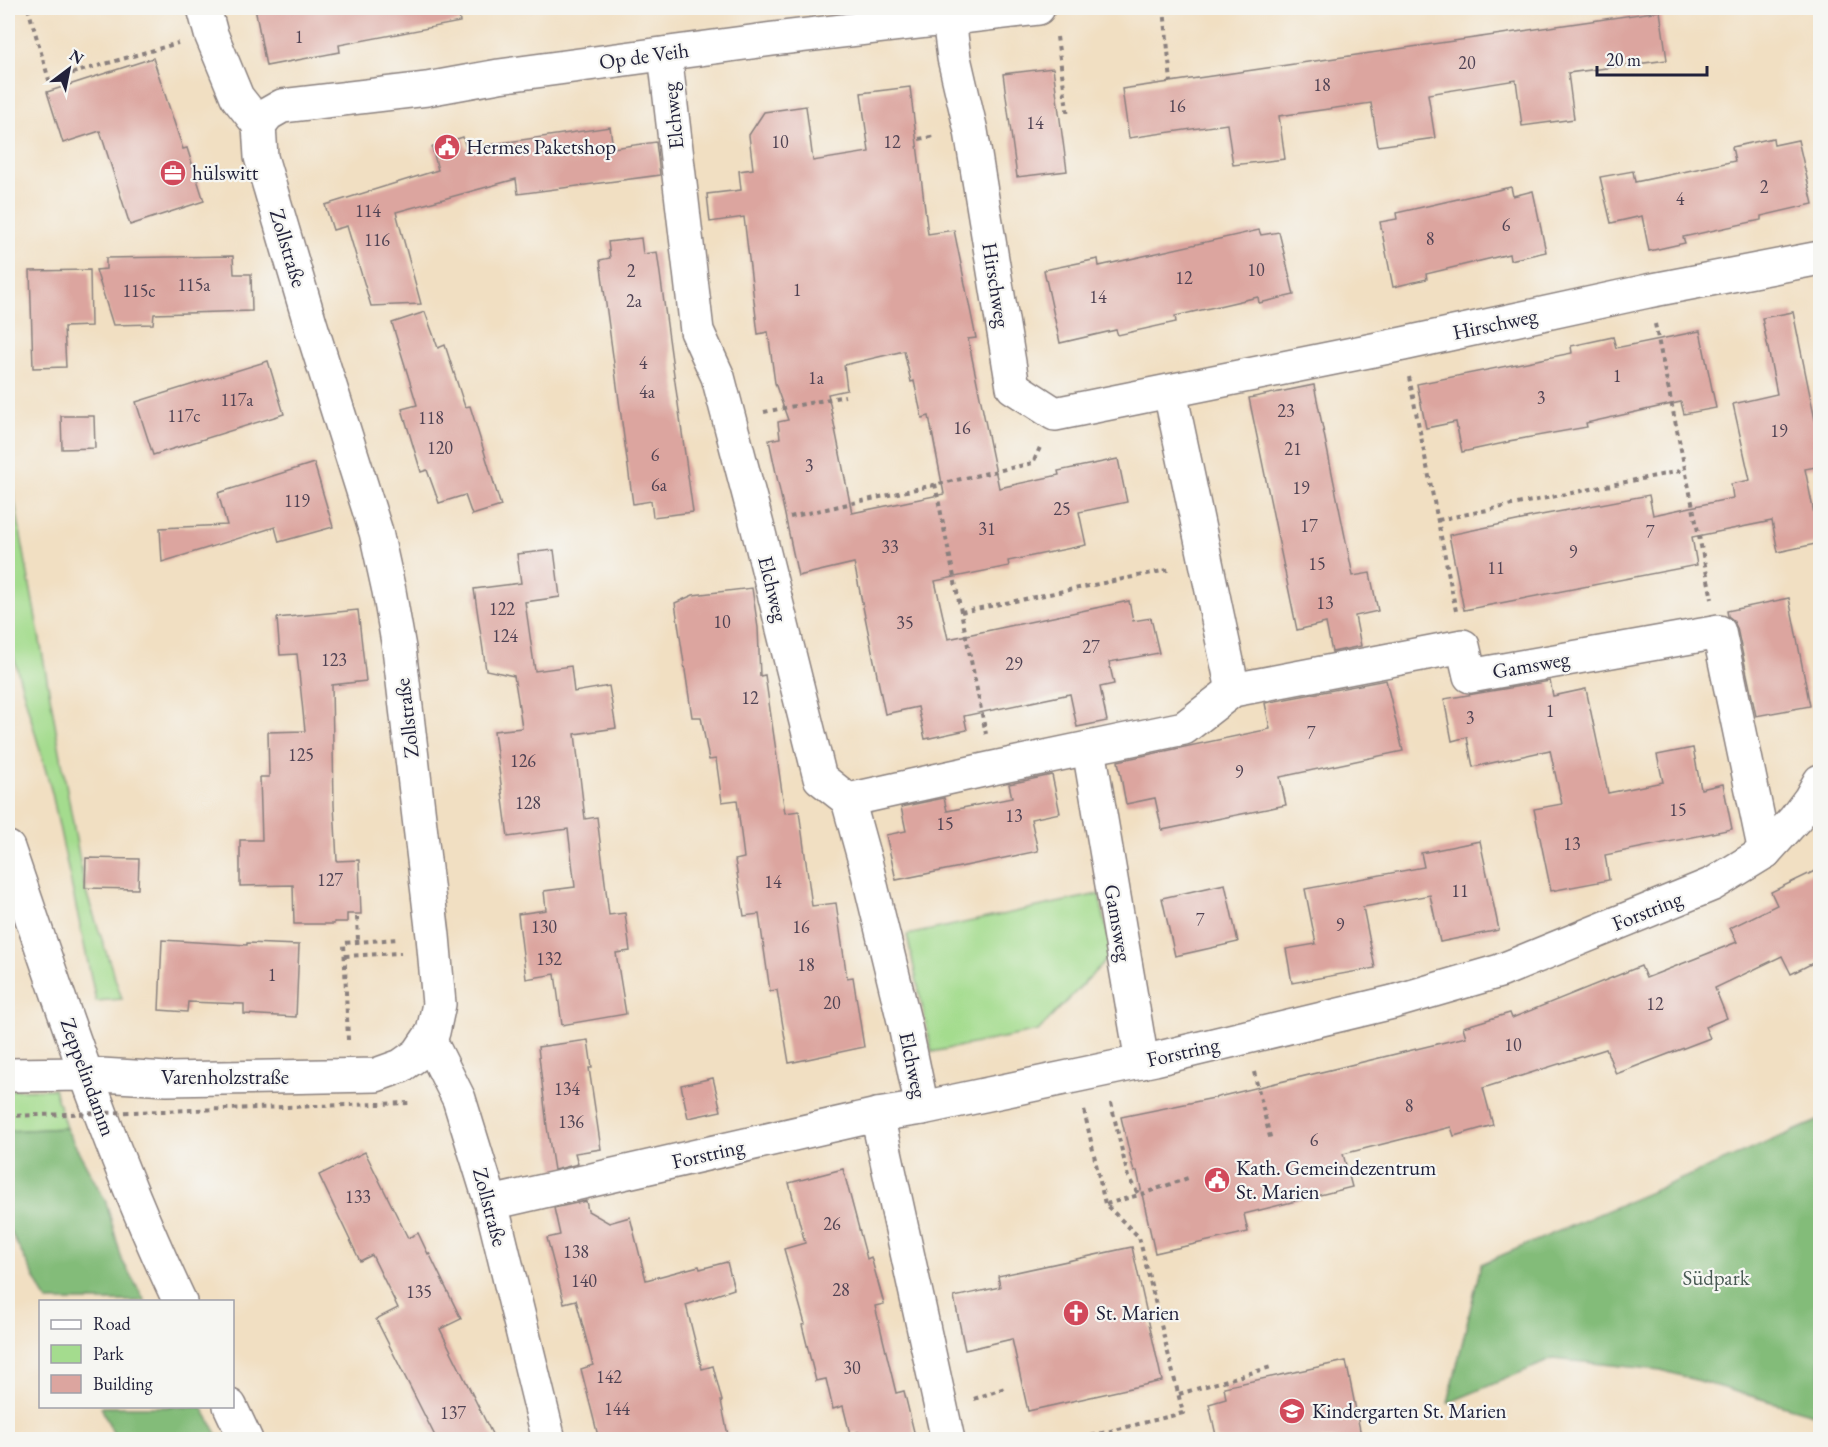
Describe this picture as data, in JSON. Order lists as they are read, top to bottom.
{
  "streets": {
    "street": [
      "Op de Veih",
      "Elchweg",
      "Zollstraße",
      "Hirschweg",
      "Gamsweg",
      "Forstring",
      "Zeppelindamm",
      "Varenholzstraße"
    ]
  },
  "crossings": [
    ["Op de Veih", "Elchweg"],
    ["Op de Veih", "Zollstraße"],
    ["Op de Veih", "Hirschweg"],
    ["Elchweg", "Gamsweg"],
    ["Elchweg", "Forstring"],
    ["Zollstraße", "Forstring"],
    ["Zollstraße", "Varenholzstraße"],
    ["Gamsweg", "Forstring"],
    ["Zeppelindamm", "Varenholzstraße"]
  ],
  "parks": ["Südpark"],
  "places": {
    "public building": ["Hermes Paketshop", "Kath. Gemeindezentrum St. Marien"],
    "office": ["hülswitt"],
    "church": ["St. Marien"],
    "school or university": ["Kindergarten St. Marien"]
  },
  "house_numbers": [
    "1",
    "20",
    "18",
    "16",
    "14",
    "10",
    "12",
    "2",
    "4",
    "114",
    "6",
    "8",
    "116",
    "10",
    "2",
    "12",
    "115a",
    "1",
    "115c",
    "14",
    "2a",
    "4",
    "1",
    "1a",
    "4a",
    "3",
    "117a",
    "23",
    "117c",
    "118",
    "16",
    "19",
    "120",
    "21",
    "6",
    "3",
    "6a",
    "19",
    "119",
    "25",
    "17",
    "31",
    "7",
    "33",
    "9",
    "15",
    "11",
    "13",
    "122",
    "10",
    "35",
    "124",
    "27",
    "123",
    "29",
    "12",
    "1",
    "3",
    "7",
    "125",
    "126",
    "9",
    "128",
    "15",
    "13",
    "15",
    "13",
    "127",
    "14",
    "11",
    "7",
    "9",
    "130",
    "16",
    "132",
    "18",
    "1",
    "20",
    "12",
    "10",
    "134",
    "8",
    "136",
    "6",
    "133",
    "26",
    "138",
    "140",
    "28",
    "135",
    "30",
    "142",
    "144",
    "137"
  ],
  "legend": ["Road", "Park", "Building"],
  "scale_bar": "20 m",
  "north": "top right"
}
